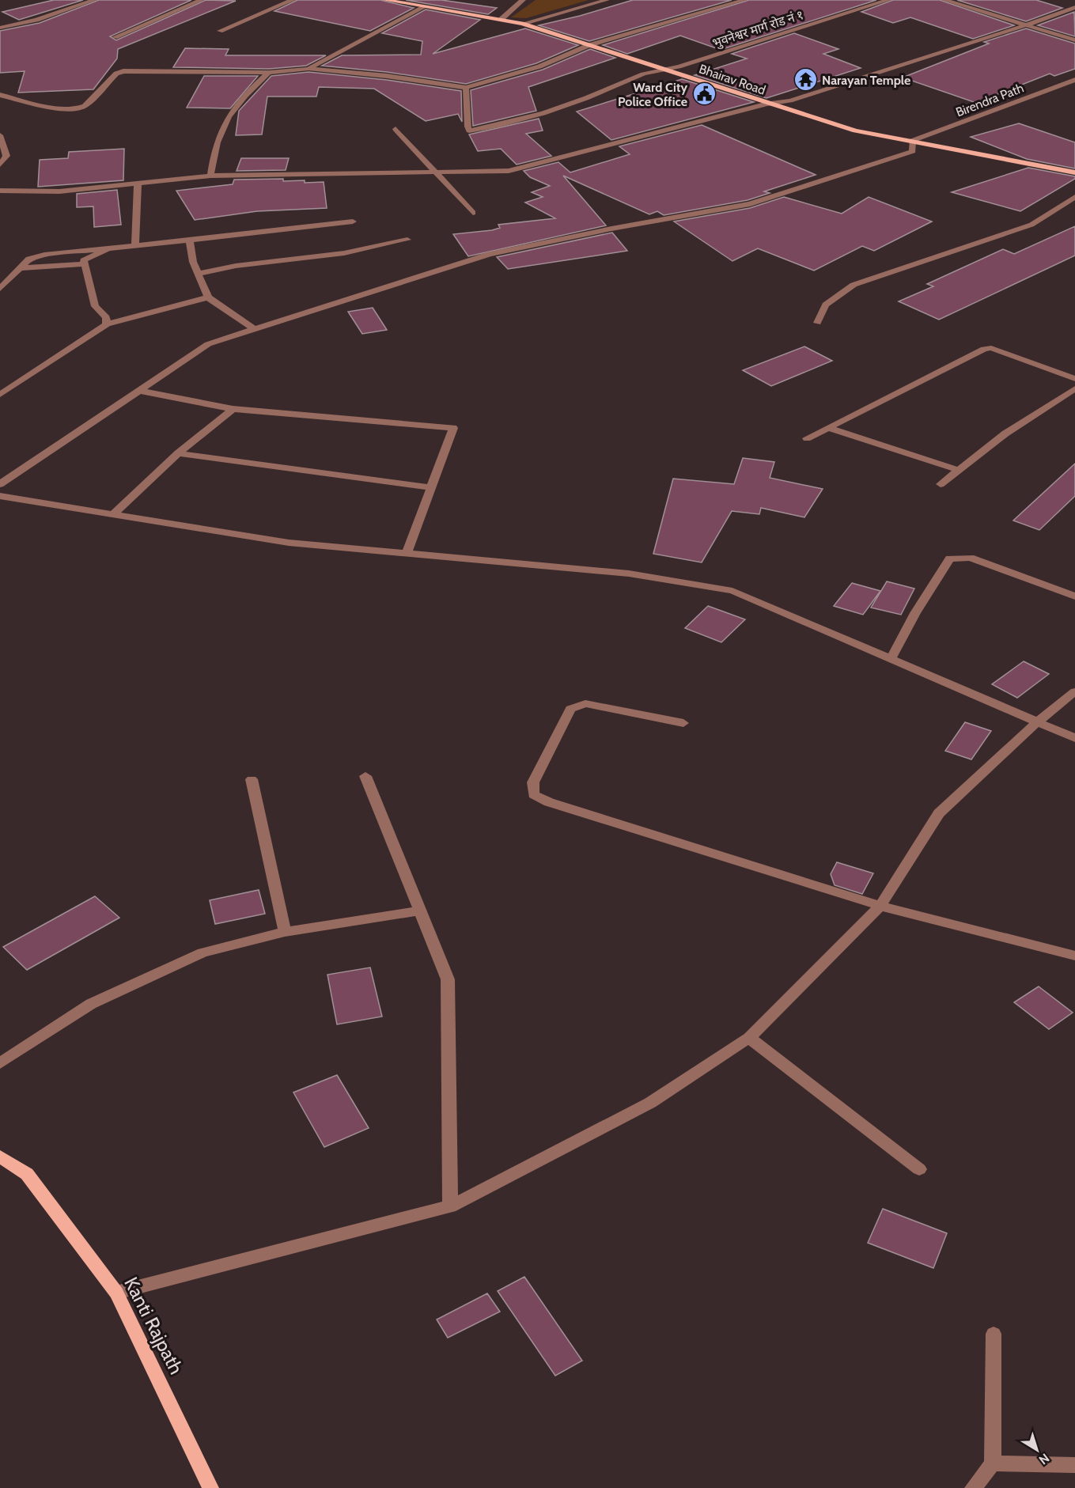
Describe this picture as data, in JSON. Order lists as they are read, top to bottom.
{
  "streets": {
    "main road": ["Bhairav Road", "Kanti Rajpath"],
    "street": ["भुवनेश्वर मार्ग रोड नं १", "Birendra Path"]
  },
  "crossings": [
    ["भुवनेश्वर मार्ग रोड नं १", "Bhairav Road"],
    ["Bhairav Road", "Birendra Path"]
  ],
  "places": {
    "temple": ["Narayan Temple"],
    "public building": ["Ward City Police Office"]
  },
  "north": "bottom right"
}
